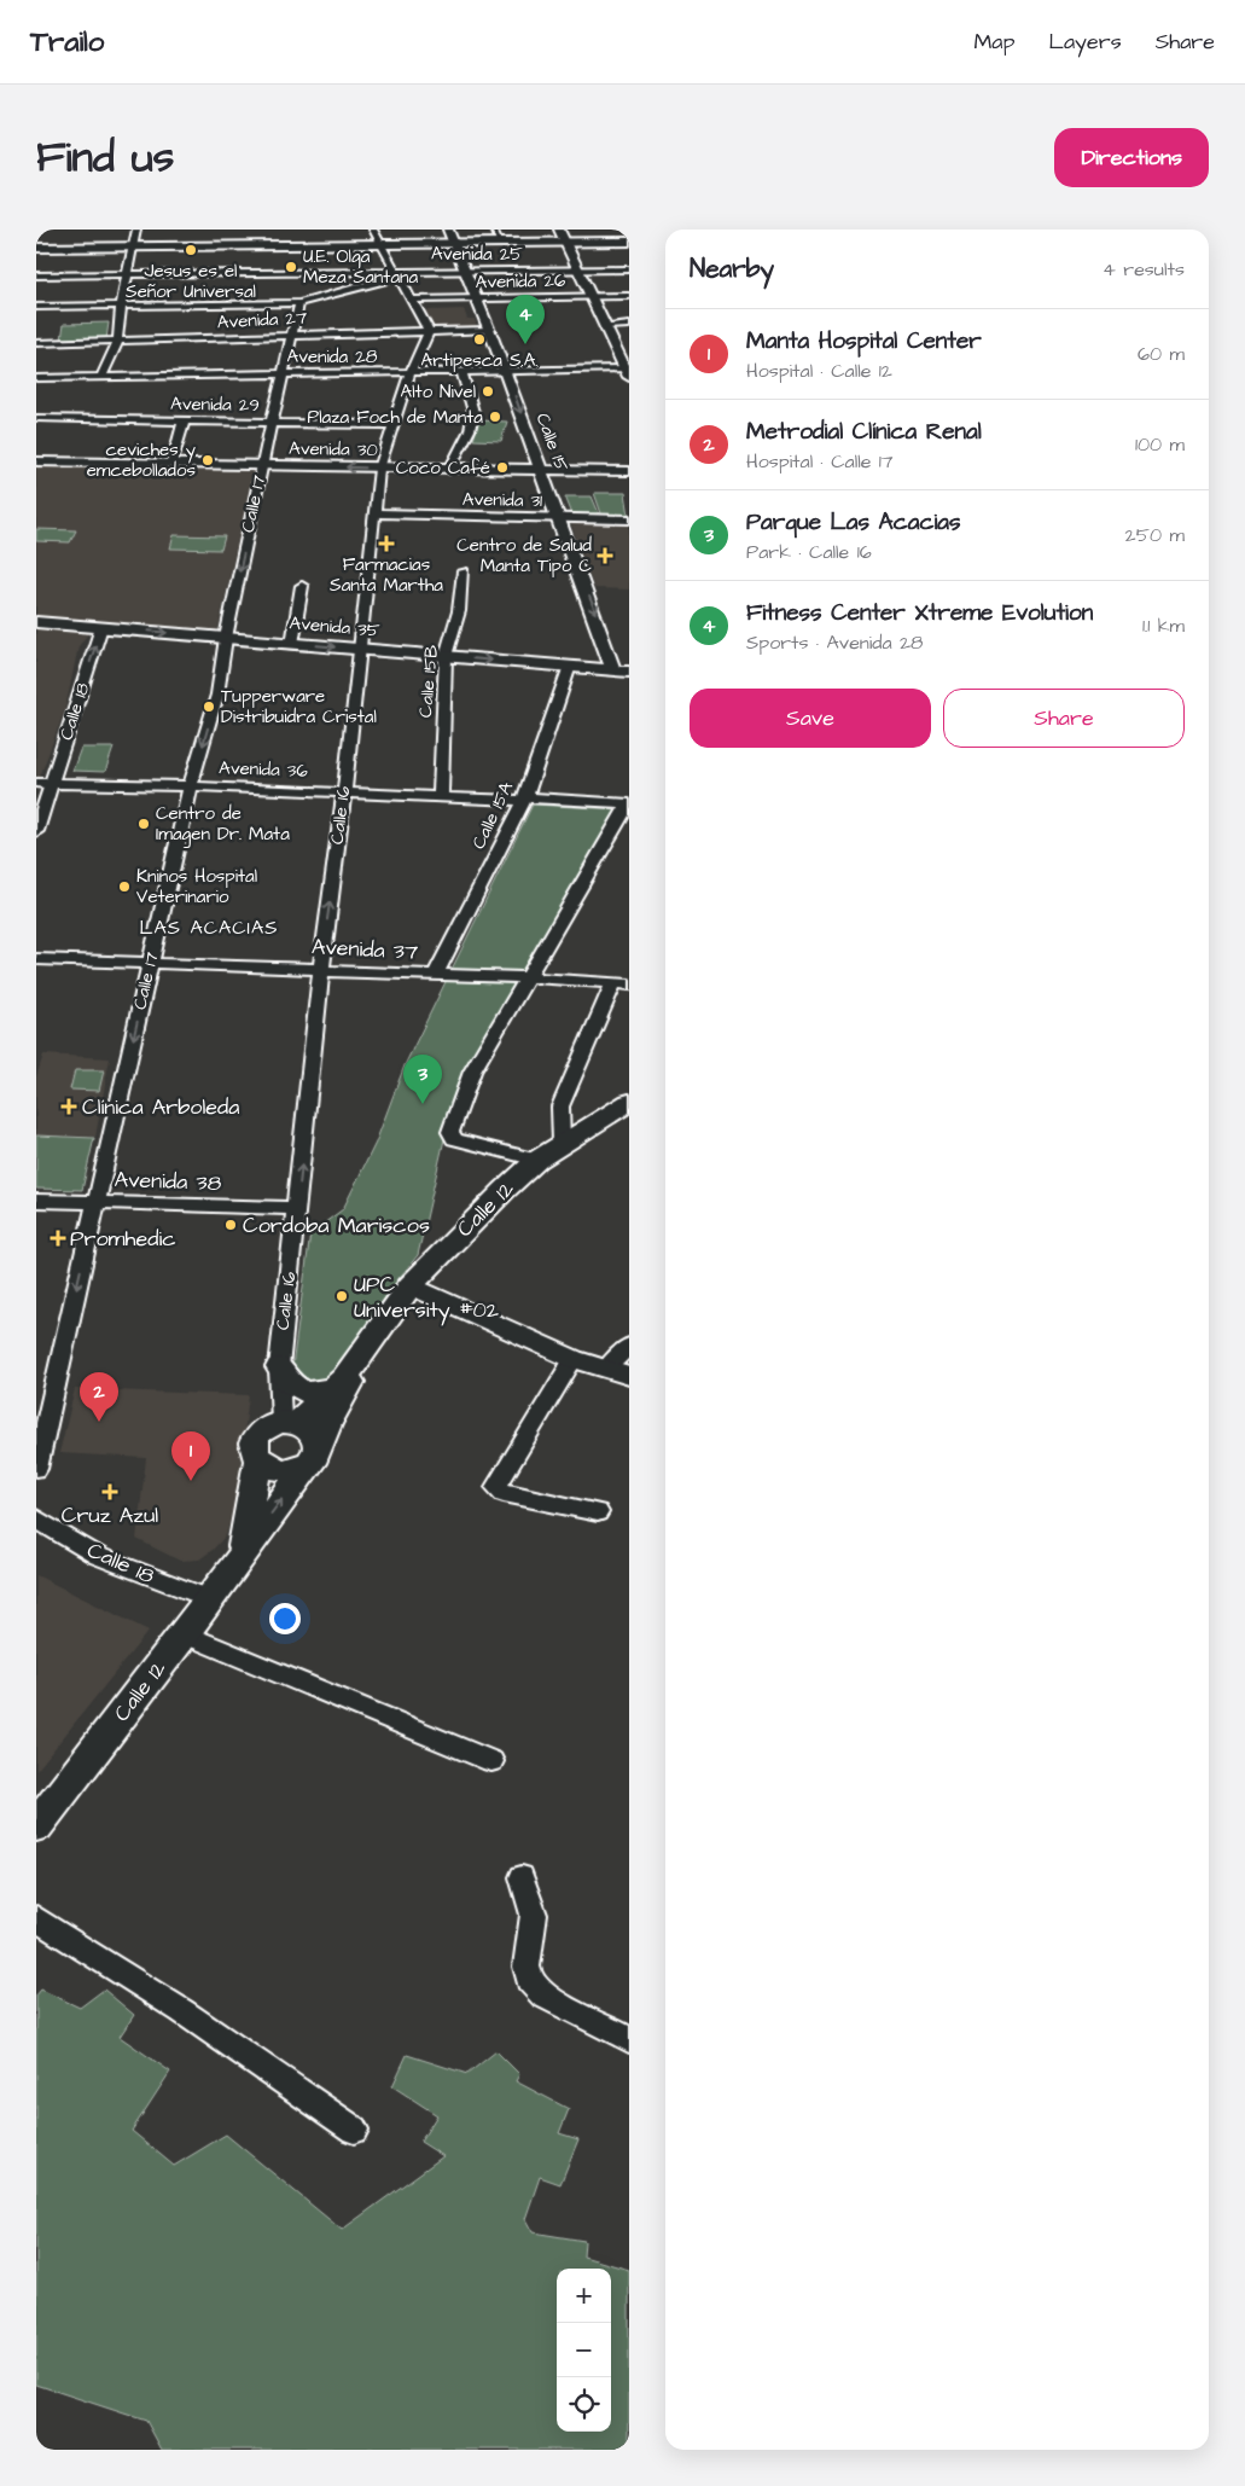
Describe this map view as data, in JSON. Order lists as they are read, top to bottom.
{
  "streets": {
    "main road": ["Calle 12"],
    "street": [
      "Avenida 25",
      "Avenida 26",
      "Avenida 27",
      "Avenida 28",
      "Avenida 29",
      "Calle 15",
      "Avenida 30",
      "Avenida 31",
      "Calle 17",
      "Avenida 35",
      "Calle 15B",
      "Calle 18",
      "Avenida 36",
      "Calle 16",
      "Calle 15A",
      "Avenida 37",
      "Avenida 38"
    ]
  },
  "crossings": [
    ["Avenida 25", "Calle 15"],
    ["Avenida 26", "Calle 15"],
    ["Avenida 27", "Calle 15"],
    ["Avenida 27", "Calle 17"],
    ["Avenida 27", "Calle 16"],
    ["Avenida 28", "Calle 15"],
    ["Avenida 28", "Calle 17"],
    ["Avenida 28", "Calle 16"],
    ["Avenida 29", "Calle 17"],
    ["Avenida 29", "Calle 16"],
    ["Calle 15", "Avenida 30"],
    ["Calle 15", "Avenida 31"],
    ["Calle 15", "Avenida 35"],
    ["Avenida 30", "Calle 17"],
    ["Avenida 30", "Calle 16"],
    ["Avenida 31", "Calle 16"],
    ["Calle 17", "Avenida 35"],
    ["Calle 17", "Avenida 36"],
    ["Calle 17", "Avenida 37"],
    ["Calle 17", "Avenida 38"],
    ["Avenida 35", "Calle 15B"],
    ["Avenida 35", "Calle 18"],
    ["Avenida 35", "Calle 16"],
    ["Avenida 35", "Calle 15A"],
    ["Calle 15B", "Avenida 36"],
    ["Calle 18", "Avenida 36"],
    ["Calle 18", "Calle 12"],
    ["Avenida 36", "Calle 16"],
    ["Avenida 36", "Calle 15A"],
    ["Calle 16", "Avenida 37"],
    ["Calle 16", "Avenida 38"],
    ["Calle 16", "Calle 12"],
    ["Calle 15A", "Avenida 37"]
  ],
  "one_way": [
    "Calle 15",
    "Calle 17",
    "Avenida 35",
    "Calle 18",
    "Calle 16"
  ],
  "districts": ["LAS ACACIAS"],
  "places": {
    "other": [
      "Jesus es el Señor Universal",
      "U.E. Olga Meza Santana",
      "Artipesca S.A.",
      "Alto Nivel",
      "Plaza Foch de Manta",
      "ceviches y emcebollados",
      "Coco Café",
      "Tupperware Distribuidra Cristal",
      "Centro de Imagen Dr. Mata",
      "Kninos Hospital Veterinario",
      "Cordoba Mariscos",
      "UPC University #02"
    ],
    "health": [
      "Farmacias Santa Martha",
      "Centro de Salud Manta Tipo C",
      "Clínica Arboleda",
      "Promhedic",
      "Cruz Azul"
    ]
  },
  "page": {
    "header": "Trailo",
    "nav": ["Map", "Layers", "Share"],
    "title": "Find us",
    "buttons": [
      "Directions",
      ["Save", "Share"]
    ],
    "heading": ["Nearby", "4 results"],
    "pins": [
      "4",
      "3",
      "2",
      "1"
    ],
    "list": [
      {
        "mark": "1",
        "name": "Manta Hospital Center",
        "note": "Hospital · Calle 12",
        "value": "60 m"
      },
      {
        "mark": "2",
        "name": "Metrodial Clínica Renal",
        "note": "Hospital · Calle 17",
        "value": "100 m"
      },
      {
        "mark": "3",
        "name": "Parque Las Acacias",
        "note": "Park · Calle 16",
        "value": "250 m"
      },
      {
        "mark": "4",
        "name": "Fitness Center Xtreme Evolution",
        "note": "Sports · Avenida 28",
        "value": "1.1 km"
      }
    ],
    "map_buttons": ["+", "−"]
  }
}
